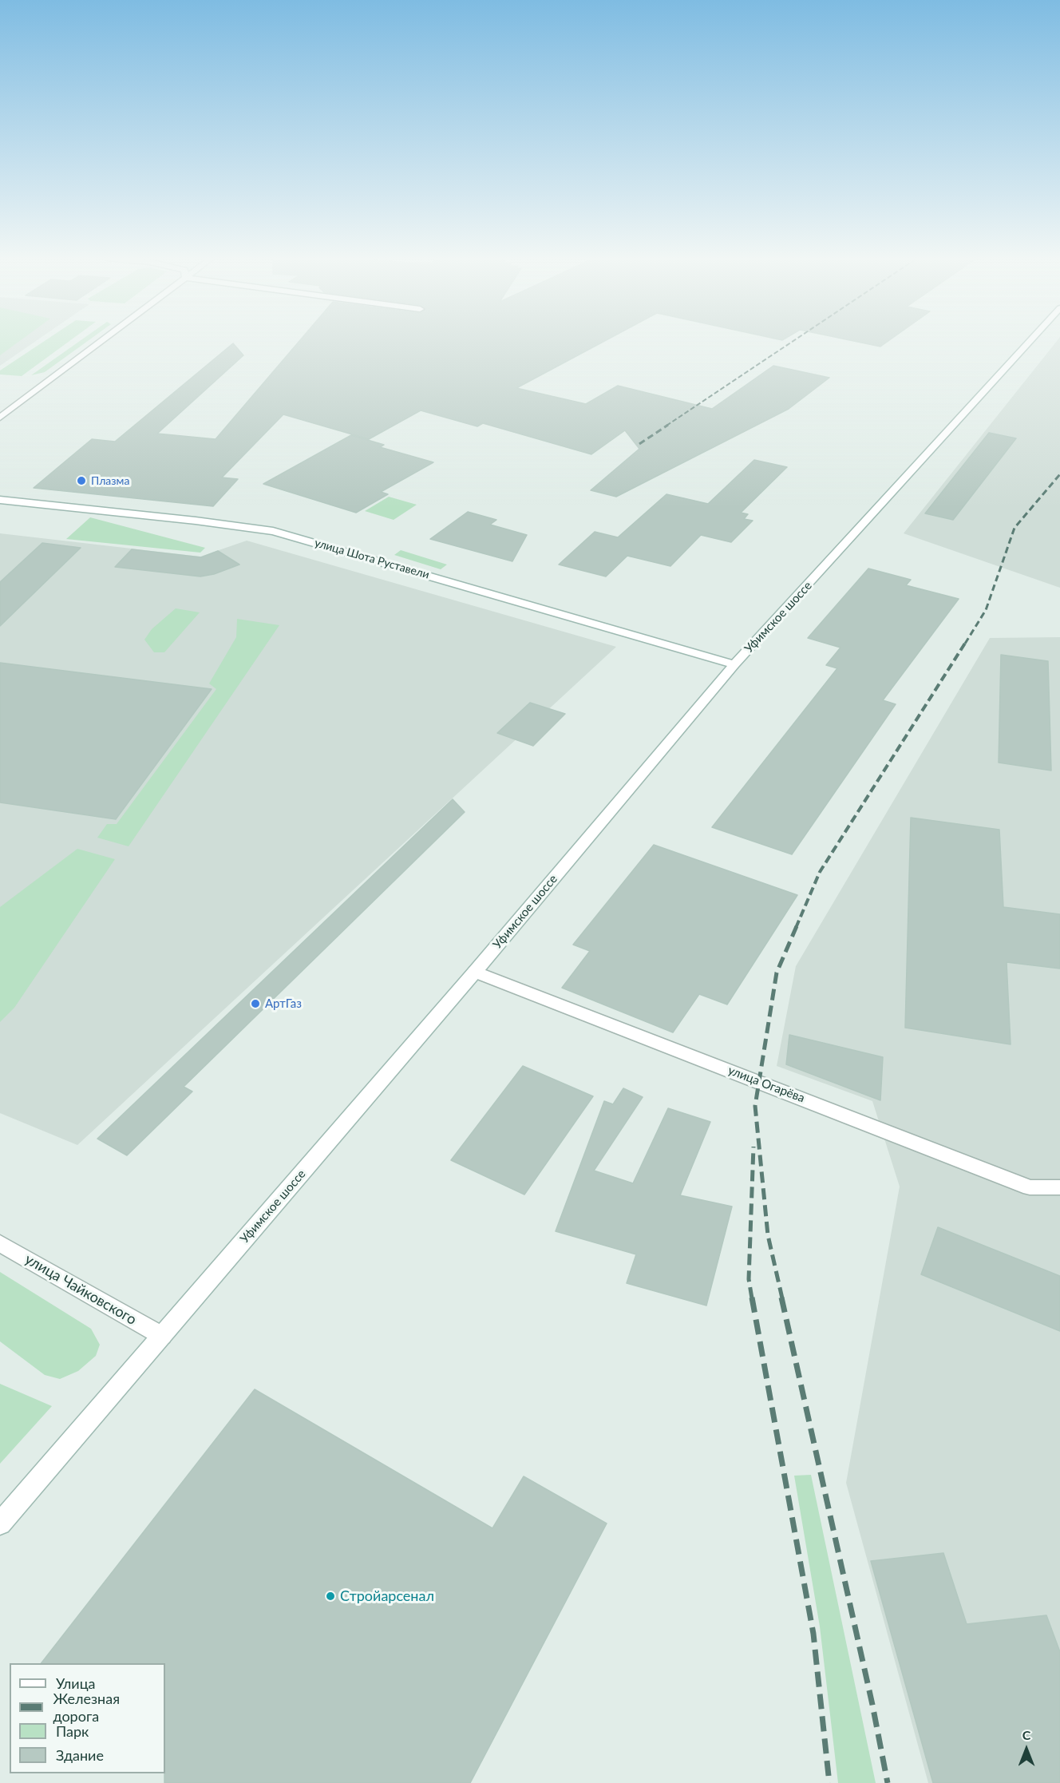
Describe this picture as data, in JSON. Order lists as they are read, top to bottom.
{
  "streets": {
    "street": [
      "улица Шота Руставели",
      "Уфимское шоссе",
      "улица Огарёва",
      "улица Чайковского"
    ]
  },
  "crossings": [
    ["улица Шота Руставели", "Уфимское шоссе"],
    ["Уфимское шоссе", "улица Огарёва"],
    ["Уфимское шоссе", "улица Чайковского"]
  ],
  "places": ["Плазма", "АртГаз", "Стройарсенал"],
  "legend": [
    "Улица",
    "Железная дорога",
    "Парк",
    "Здание"
  ],
  "north": "top"
}
